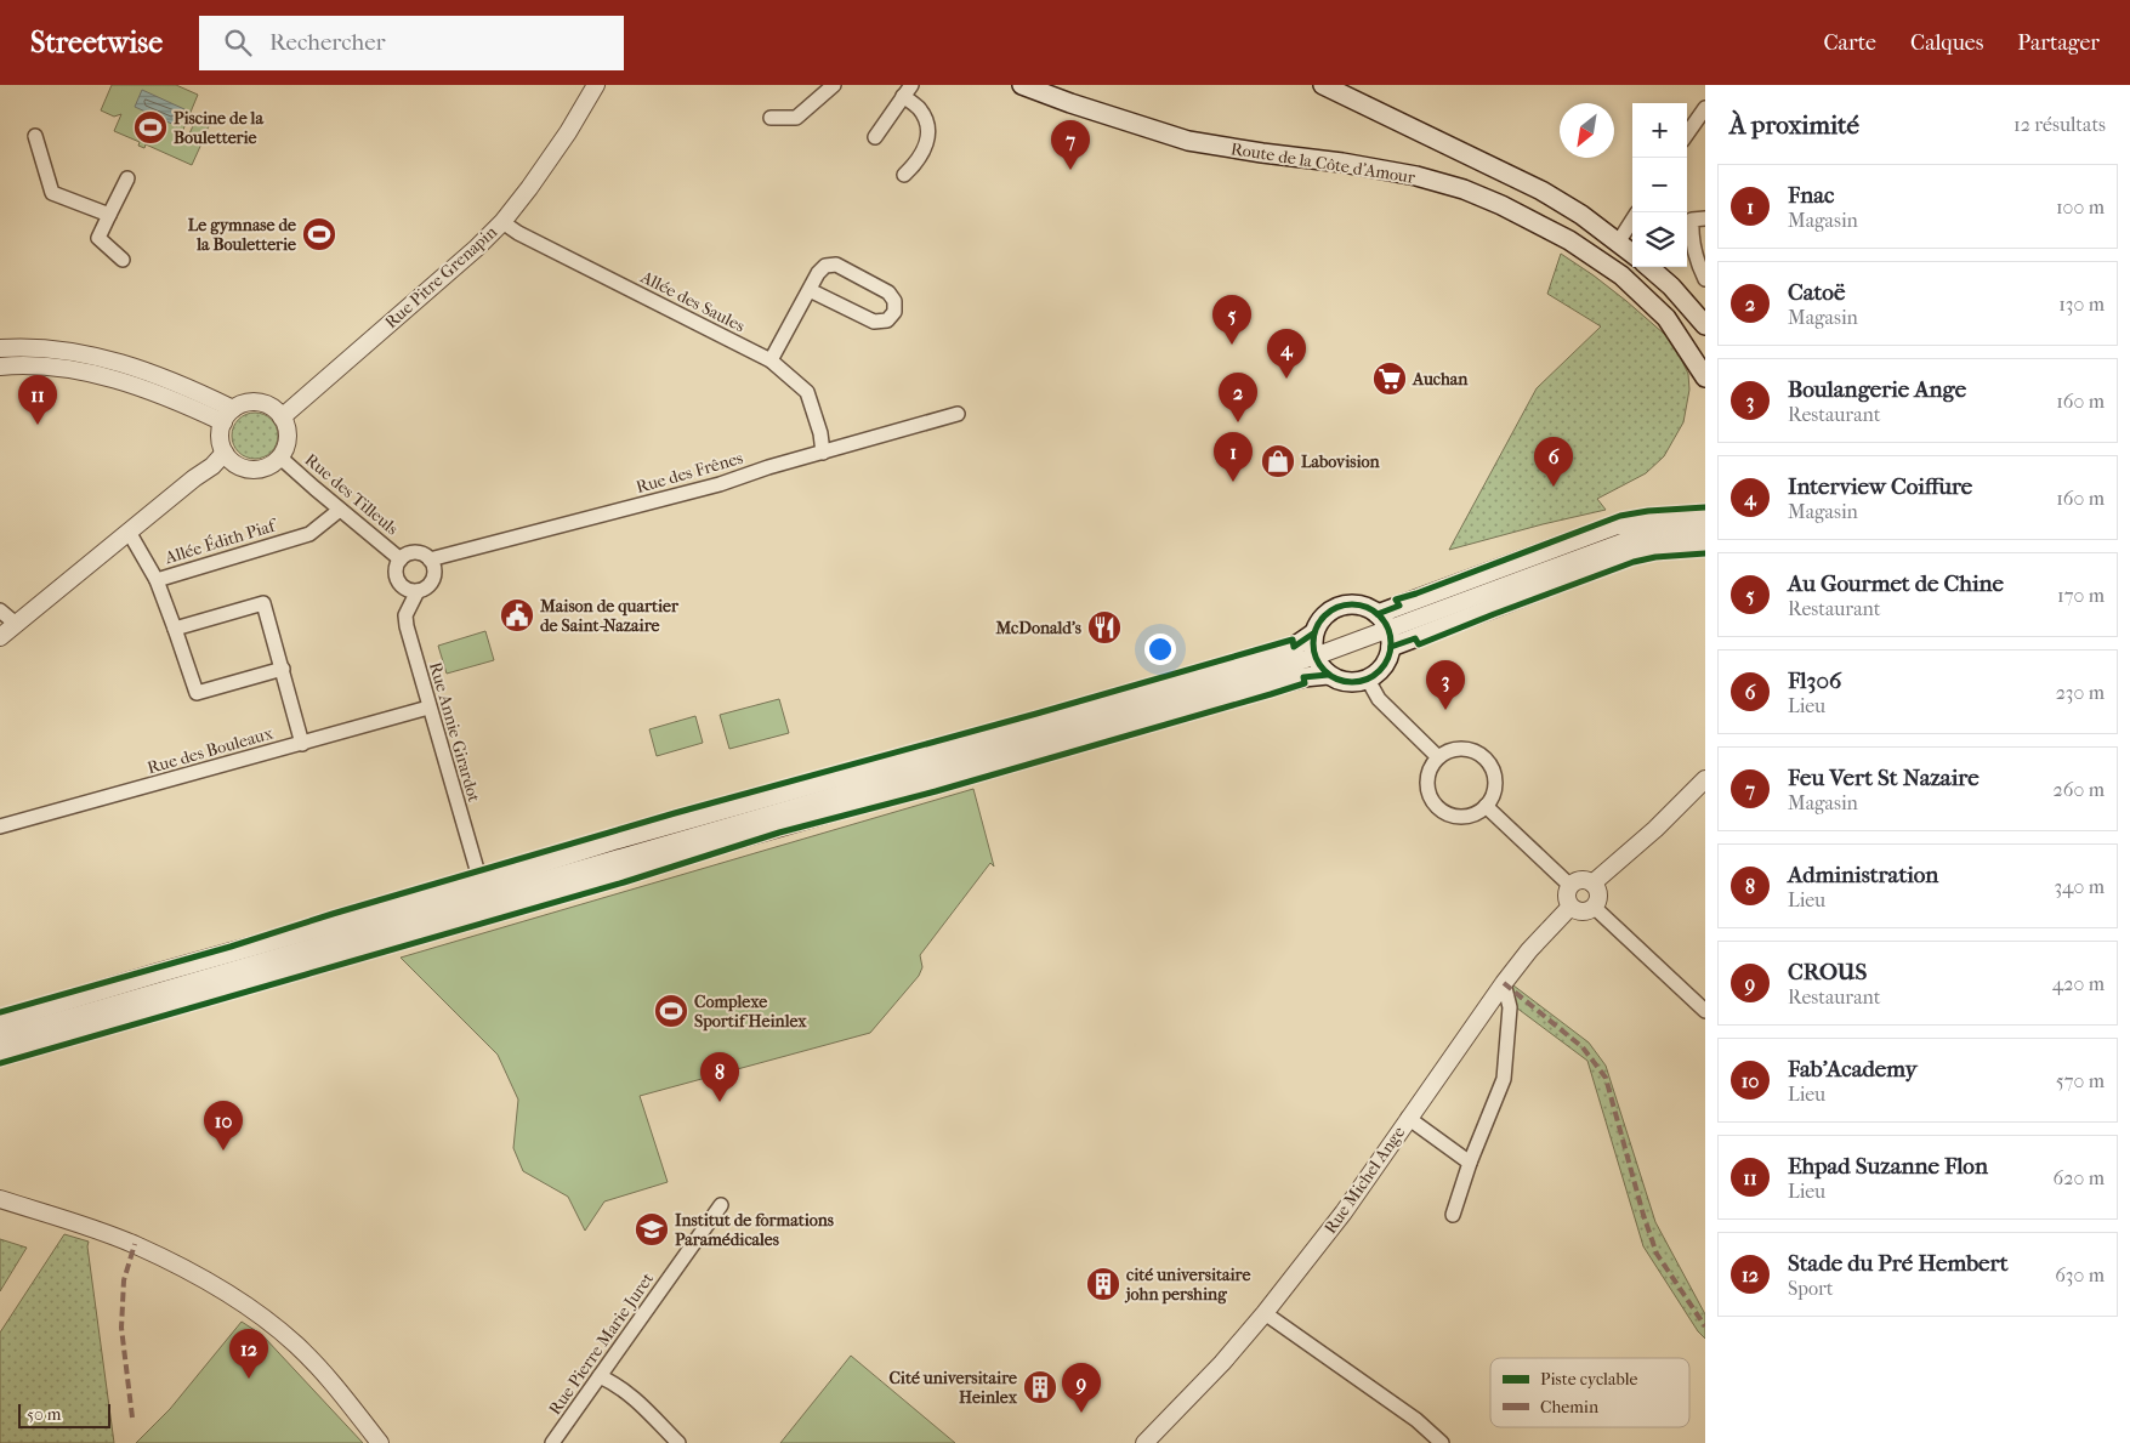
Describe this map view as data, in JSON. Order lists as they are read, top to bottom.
{
  "streets": {
    "main road": ["Route de la Côte d'Amour"],
    "street": [
      "Rue Pitre Grenapin",
      "Allée des Saules",
      "Rue des Frênes",
      "Rue des Tilleuls",
      "Allée Édith Piaf",
      "Rue Annie Girardot",
      "Rue des Bouleaux",
      "Rue Michel Ange",
      "Rue Pierre Marie Juret"
    ]
  },
  "crossings": [
    ["Rue Pitre Grenapin", "Allée des Saules"],
    ["Rue Pitre Grenapin", "Rue des Tilleuls"],
    ["Allée des Saules", "Rue des Frênes"],
    ["Rue des Frênes", "Rue des Tilleuls"],
    ["Rue des Frênes", "Rue Annie Girardot"],
    ["Rue des Tilleuls", "Allée Édith Piaf"],
    ["Rue des Tilleuls", "Rue Annie Girardot"],
    ["Rue Annie Girardot", "Rue des Bouleaux"]
  ],
  "places": {
    "sports": ["Piscine de la Bouletterie", "Le gymnase de la Bouletterie", "Complexe Sportif Heinlex"],
    "supermarket": ["Auchan"],
    "shop": ["Labovision"],
    "public building": ["Maison de quartier de Saint-Nazaire"],
    "restaurant": ["McDonald's"],
    "school or university": ["Institut de formations Paramédicales"],
    "building": ["cité universitaire john pershing", "Cité universitaire Heinlex"]
  },
  "legend": ["Piste cyclable", "Chemin"],
  "scale_bar": "50 m",
  "north": "bottom left",
  "page": {
    "header": "Streetwise",
    "search": "Rechercher",
    "nav": ["Carte", "Calques", "Partager"],
    "heading": ["À proximité", "12 résultats"],
    "map_buttons": ["+", "−"],
    "pins": [
      "7",
      "5",
      "4",
      "2",
      "11",
      "1",
      "6",
      "3",
      "8",
      "10",
      "12",
      "9"
    ],
    "list": [
      {
        "mark": "1",
        "name": "Fnac",
        "note": "Magasin",
        "value": "100 m"
      },
      {
        "mark": "2",
        "name": "Catoë",
        "note": "Magasin",
        "value": "130 m"
      },
      {
        "mark": "3",
        "name": "Boulangerie Ange",
        "note": "Restaurant",
        "value": "160 m"
      },
      {
        "mark": "4",
        "name": "Interview Coiffure",
        "note": "Magasin",
        "value": "160 m"
      },
      {
        "mark": "5",
        "name": "Au Gourmet de Chine",
        "note": "Restaurant",
        "value": "170 m"
      },
      {
        "mark": "6",
        "name": "Fl306",
        "note": "Lieu",
        "value": "230 m"
      },
      {
        "mark": "7",
        "name": "Feu Vert St Nazaire",
        "note": "Magasin",
        "value": "260 m"
      },
      {
        "mark": "8",
        "name": "Administration",
        "note": "Lieu",
        "value": "340 m"
      },
      {
        "mark": "9",
        "name": "CROUS",
        "note": "Restaurant",
        "value": "420 m"
      },
      {
        "mark": "10",
        "name": "Fab’Academy",
        "note": "Lieu",
        "value": "570 m"
      },
      {
        "mark": "11",
        "name": "Ehpad Suzanne Flon",
        "note": "Lieu",
        "value": "620 m"
      },
      {
        "mark": "12",
        "name": "Stade du Pré Hembert",
        "note": "Sport",
        "value": "630 m"
      }
    ],
    "scale": "50 m"
  }
}
